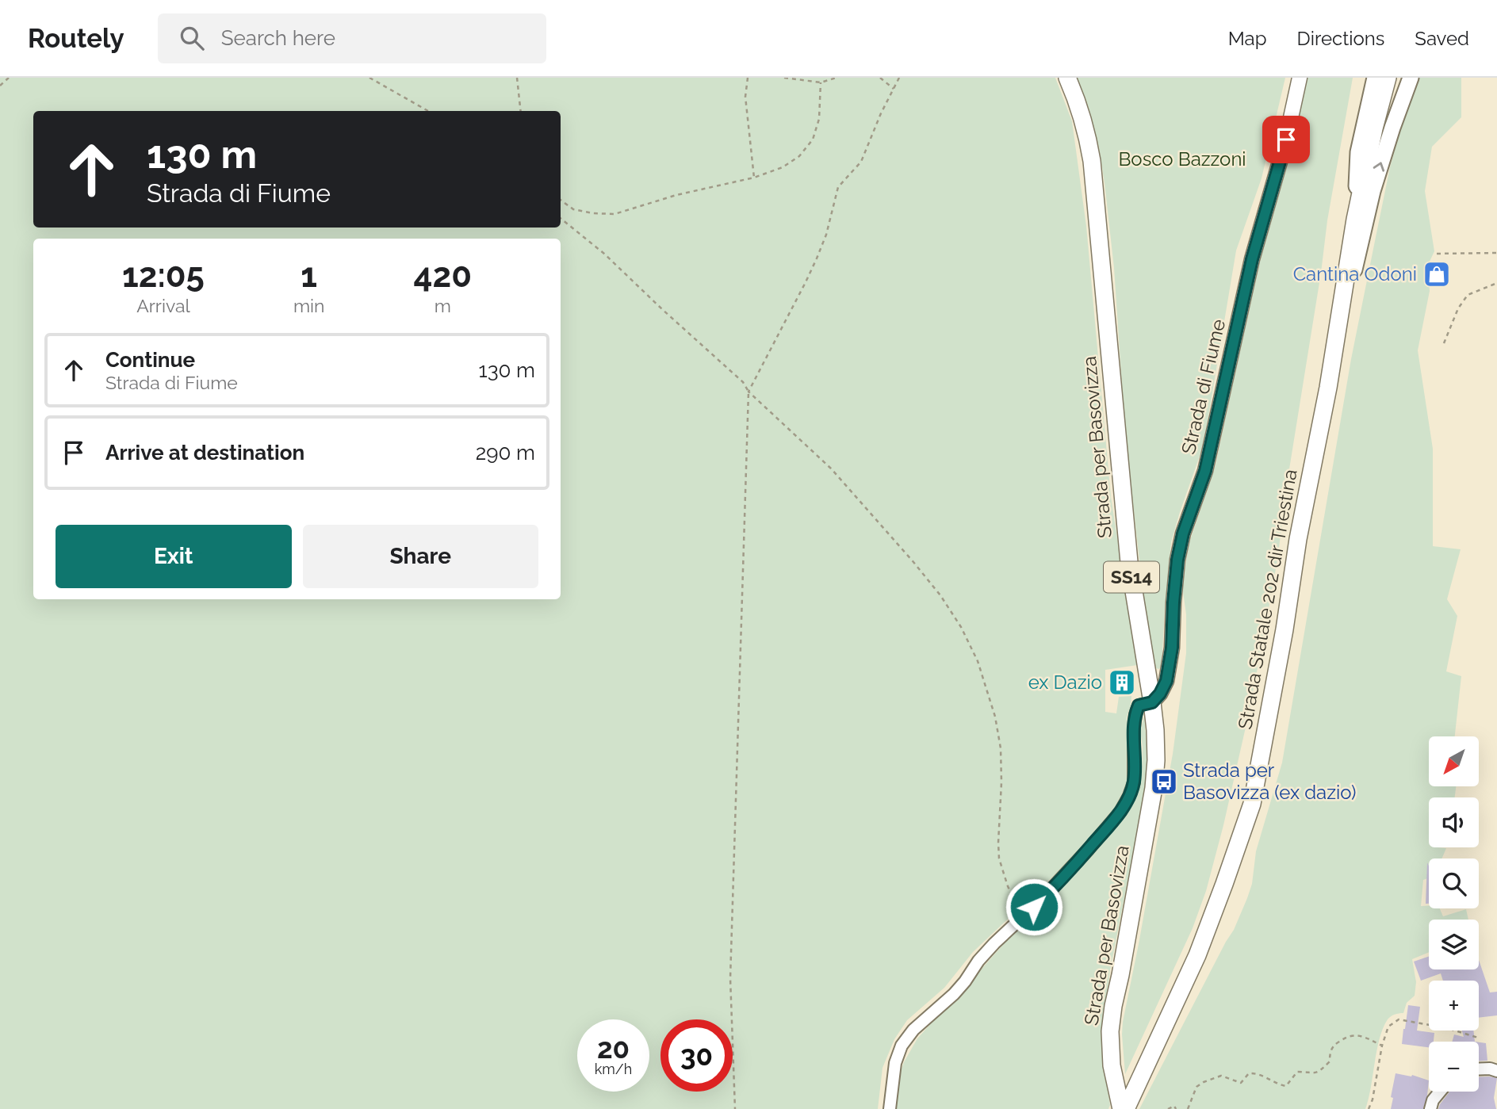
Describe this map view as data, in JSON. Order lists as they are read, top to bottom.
{
  "streets": {
    "main road": ["Strada per Basovizza", "SS14", "Strada Statale 202 dir Triestina"],
    "street": ["Strada di Fiume"]
  },
  "crossings": [
    ["Strada di Fiume", "Strada per Basovizza"]
  ],
  "parks": ["Bosco Bazzoni"],
  "places": {
    "shop": ["Cantina Odoni"],
    "building": ["ex Dazio"],
    "bus stop": ["Strada per Basovizza (ex dazio)"]
  },
  "north": "bottom left",
  "page": {
    "header": "Routely",
    "search": "Search here",
    "nav": ["Map", "Directions", "Saved"],
    "turn": ["130 m", "Strada di Fiume"],
    "eta": [
      "12:05",
      "Arrival",
      "1",
      "min",
      "420",
      "m"
    ],
    "list": [
      {
        "name": "Continue",
        "note": "Strada di Fiume",
        "value": "130 m"
      },
      {
        "name": "Arrive at destination",
        "value": "290 m"
      }
    ],
    "buttons": ["Exit", "Share"],
    "map_buttons": ["+", "−"],
    "speed": "20 km/h",
    "limit": "30"
  }
}
